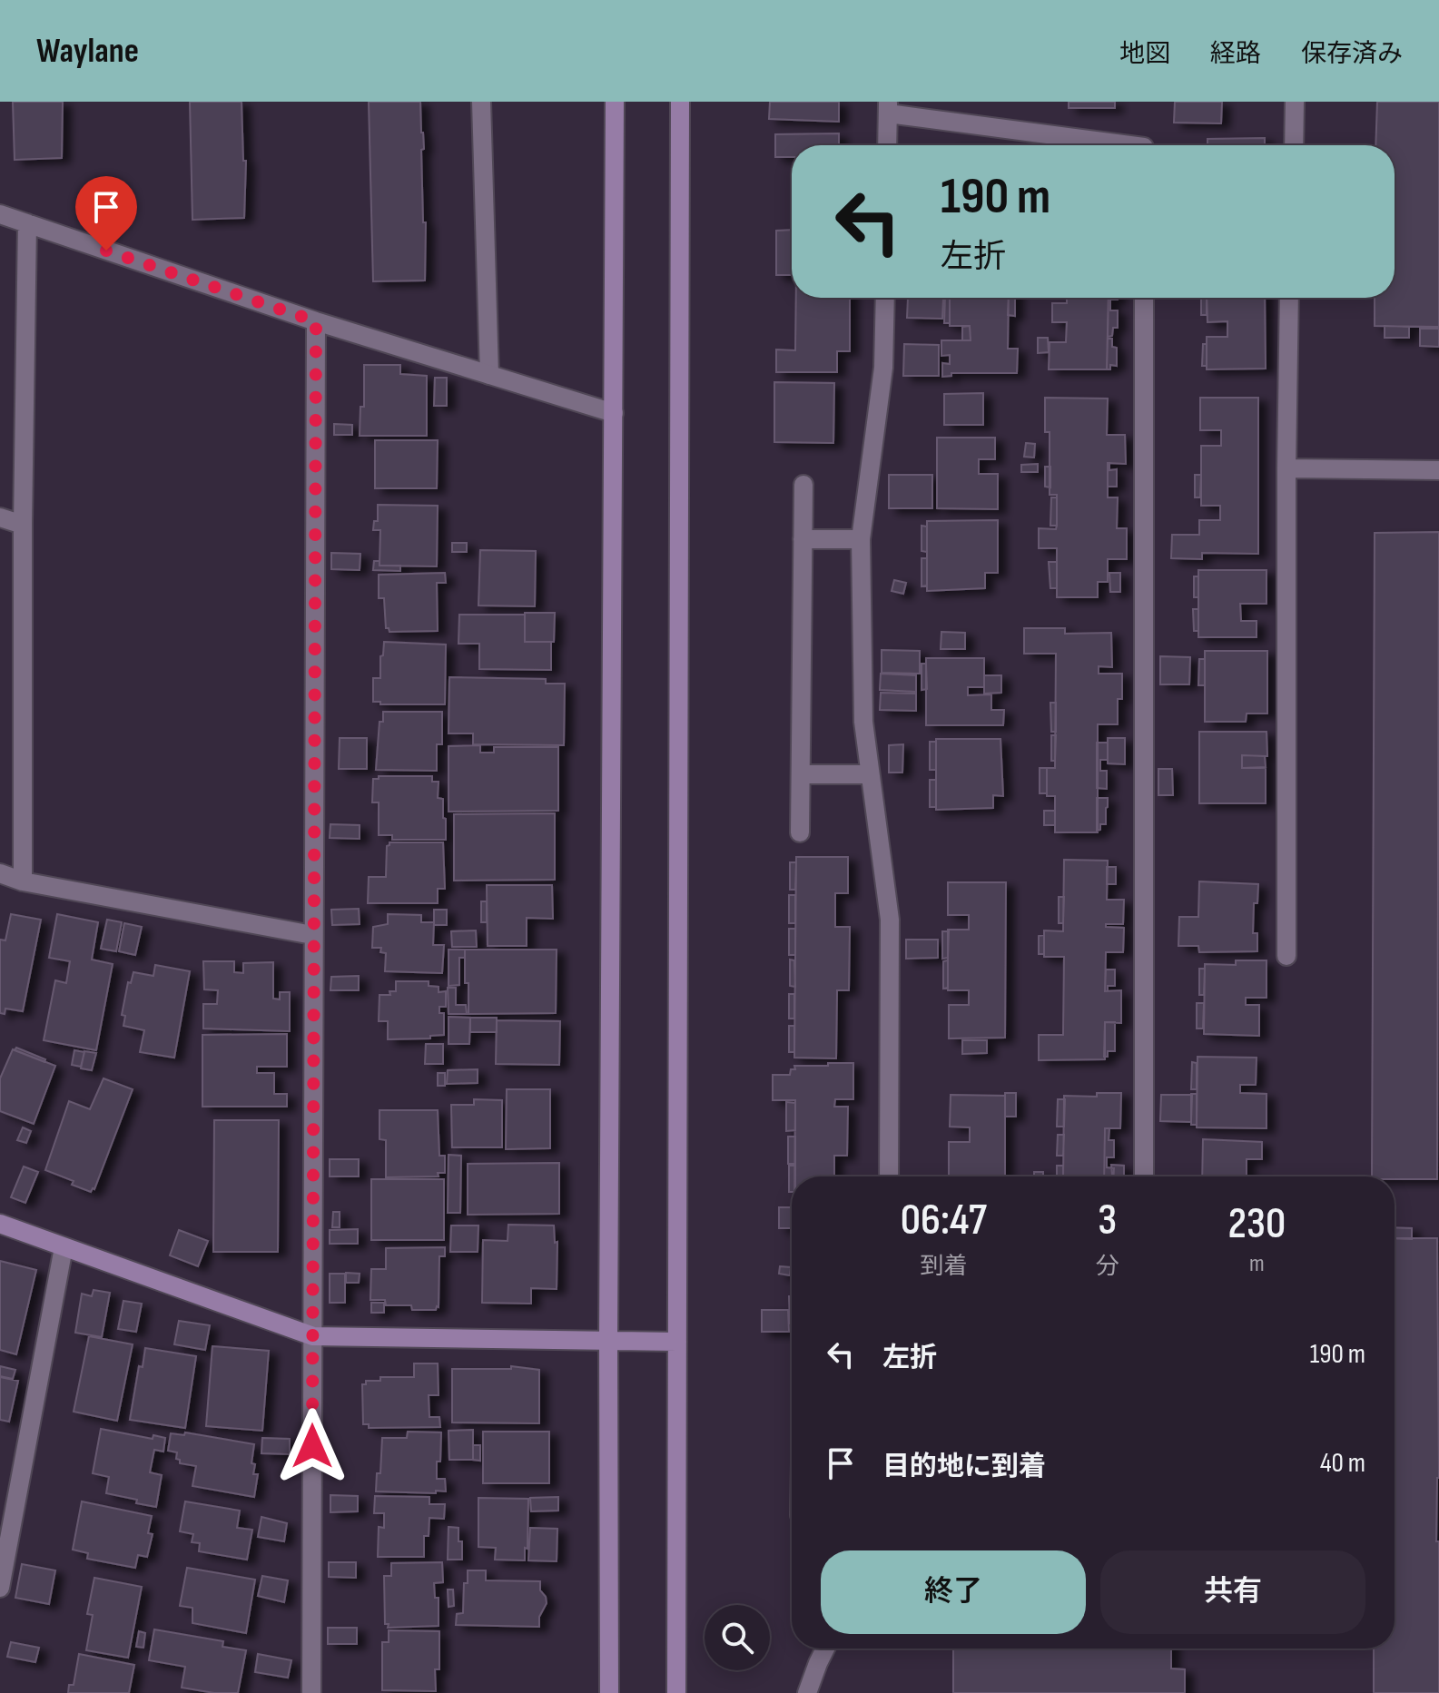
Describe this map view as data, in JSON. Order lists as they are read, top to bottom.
{
  "page": {
    "header": "Waylane",
    "nav": ["地図", "経路", "保存済み"],
    "turn": ["190 m", "左折"],
    "eta": [
      "06:47",
      "到着",
      "3",
      "分",
      "230",
      "m"
    ],
    "list": [
      {
        "name": "左折",
        "value": "190 m"
      },
      {
        "name": "目的地に到着",
        "value": "40 m"
      }
    ],
    "buttons": ["終了", "共有"]
  }
}
